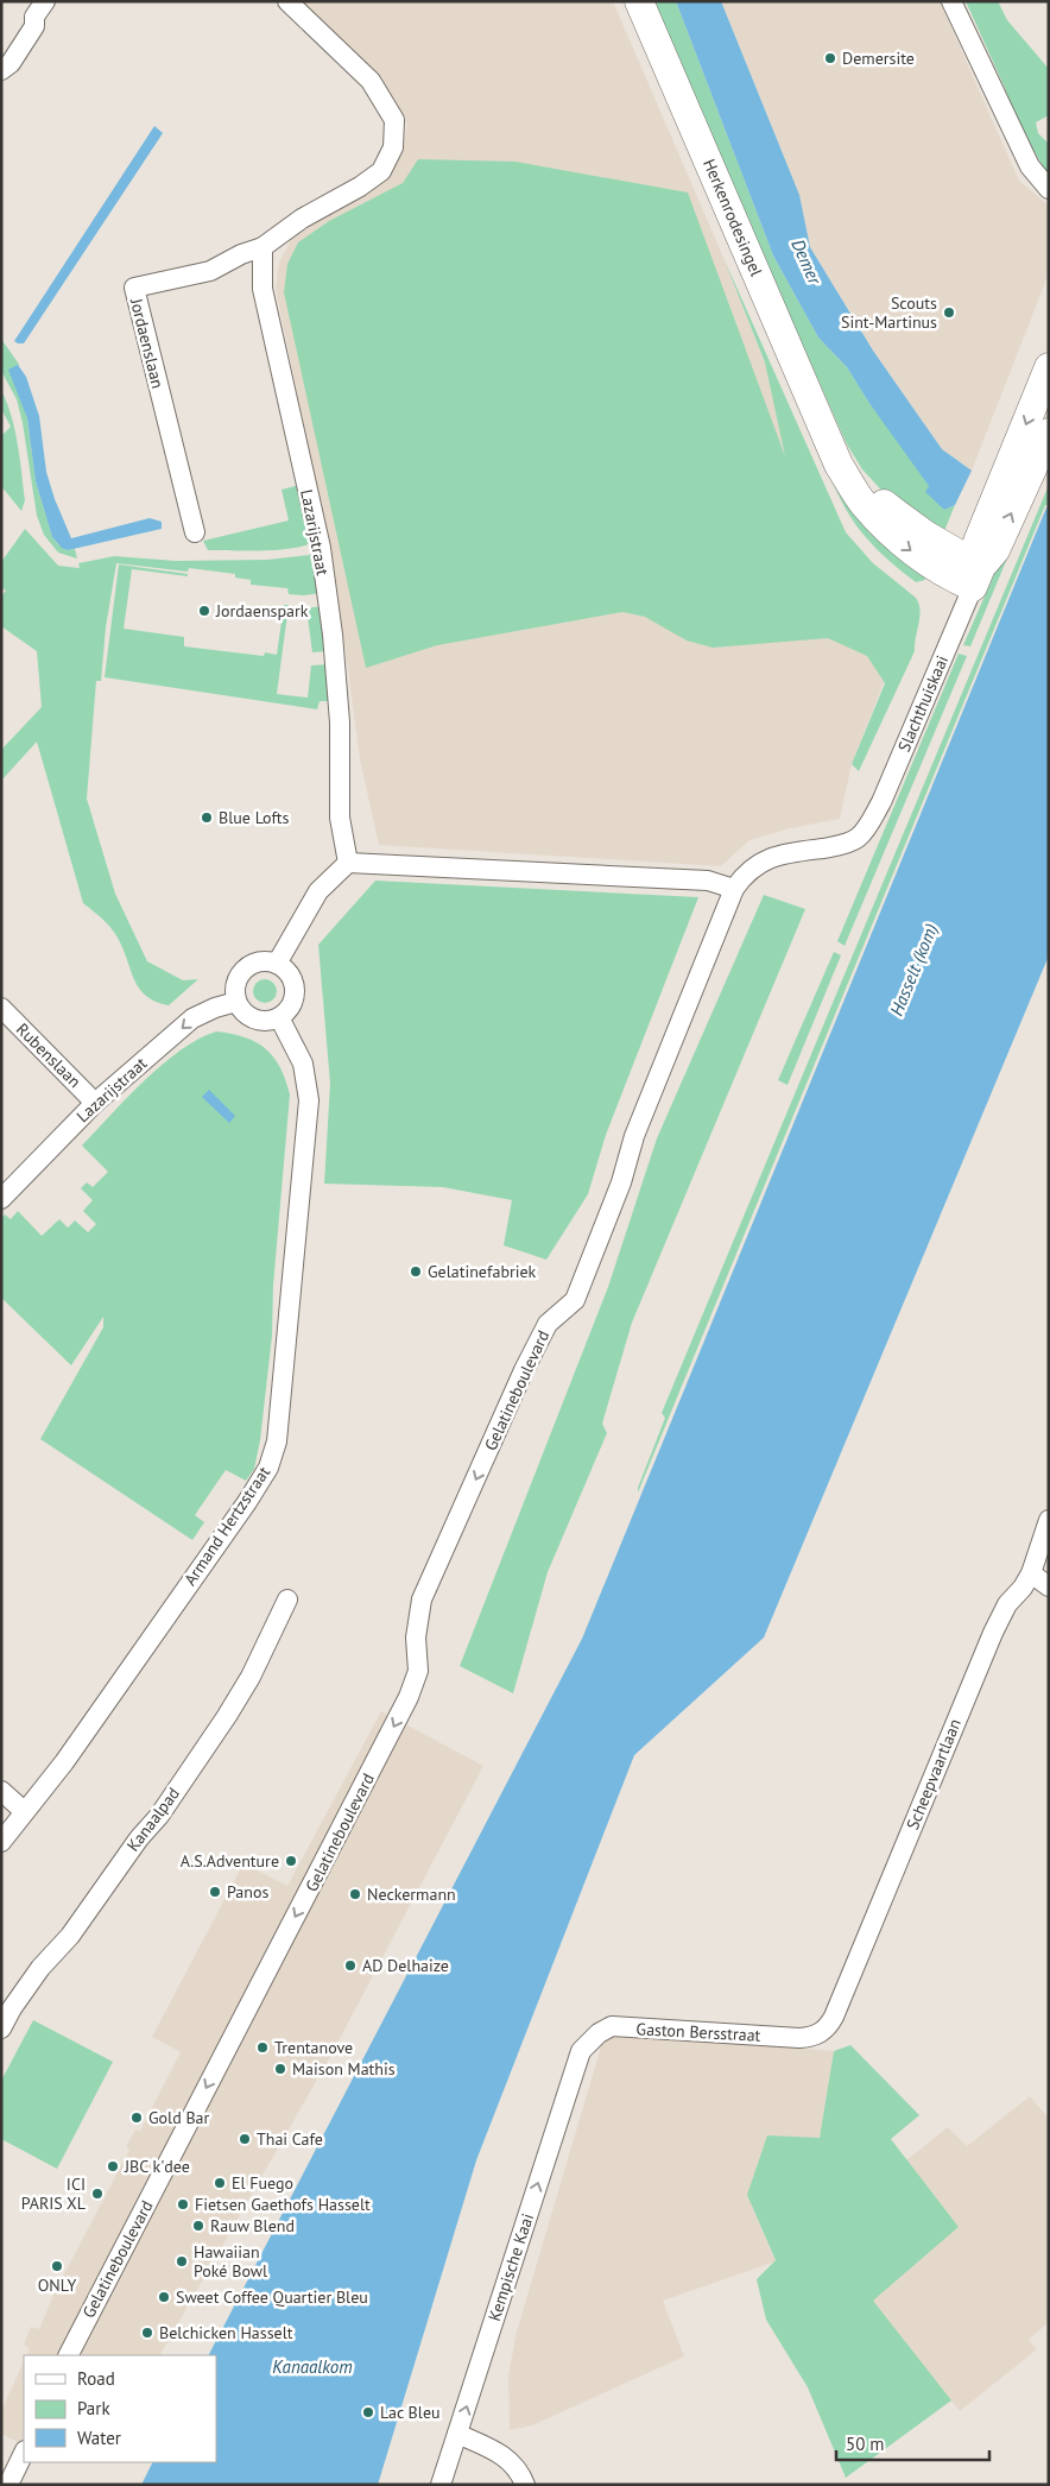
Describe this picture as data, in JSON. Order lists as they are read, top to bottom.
{
  "streets": {
    "street": [
      "Herkenrodesingel",
      "Jordaenslaan",
      "Lazarijstraat",
      "Slachthuiskaai",
      "Rubenslaan",
      "Gelatineboulevard",
      "Armand Hertzstraat",
      "Scheepvaartlaan",
      "Kanaalpad",
      "Gaston Bersstraat",
      "Kempische Kaai"
    ]
  },
  "crossings": [
    ["Herkenrodesingel", "Slachthuiskaai"],
    ["Jordaenslaan", "Lazarijstraat"],
    ["Lazarijstraat", "Rubenslaan"],
    ["Lazarijstraat", "Armand Hertzstraat"],
    ["Slachthuiskaai", "Gelatineboulevard"],
    ["Scheepvaartlaan", "Gaston Bersstraat"],
    ["Gaston Bersstraat", "Kempische Kaai"]
  ],
  "one_way": ["Gelatineboulevard", "Kempische Kaai"],
  "water": ["Demer", "Hasselt (kom)", "Kanaalkom"],
  "places": [
    "Demersite",
    "Scouts Sint-Martinus",
    "Jordaenspark",
    "Blue Lofts",
    "Gelatinefabriek",
    "A.S.Adventure",
    "Panos",
    "Neckermann",
    "AD Delhaize",
    "Trentanove",
    "Maison Mathis",
    "Gold Bar",
    "Thai Cafe",
    "JBC k'dee",
    "El Fuego",
    "ICI PARIS XL",
    "Fietsen Gaethofs Hasselt",
    "Rauw Blend",
    "Hawaiian Poké Bowl",
    "ONLY",
    "Sweet Coffee Quartier Bleu",
    "Belchicken Hasselt",
    "Lac Bleu"
  ],
  "legend": ["Road", "Park", "Water"],
  "scale_bar": "50 m"
}
